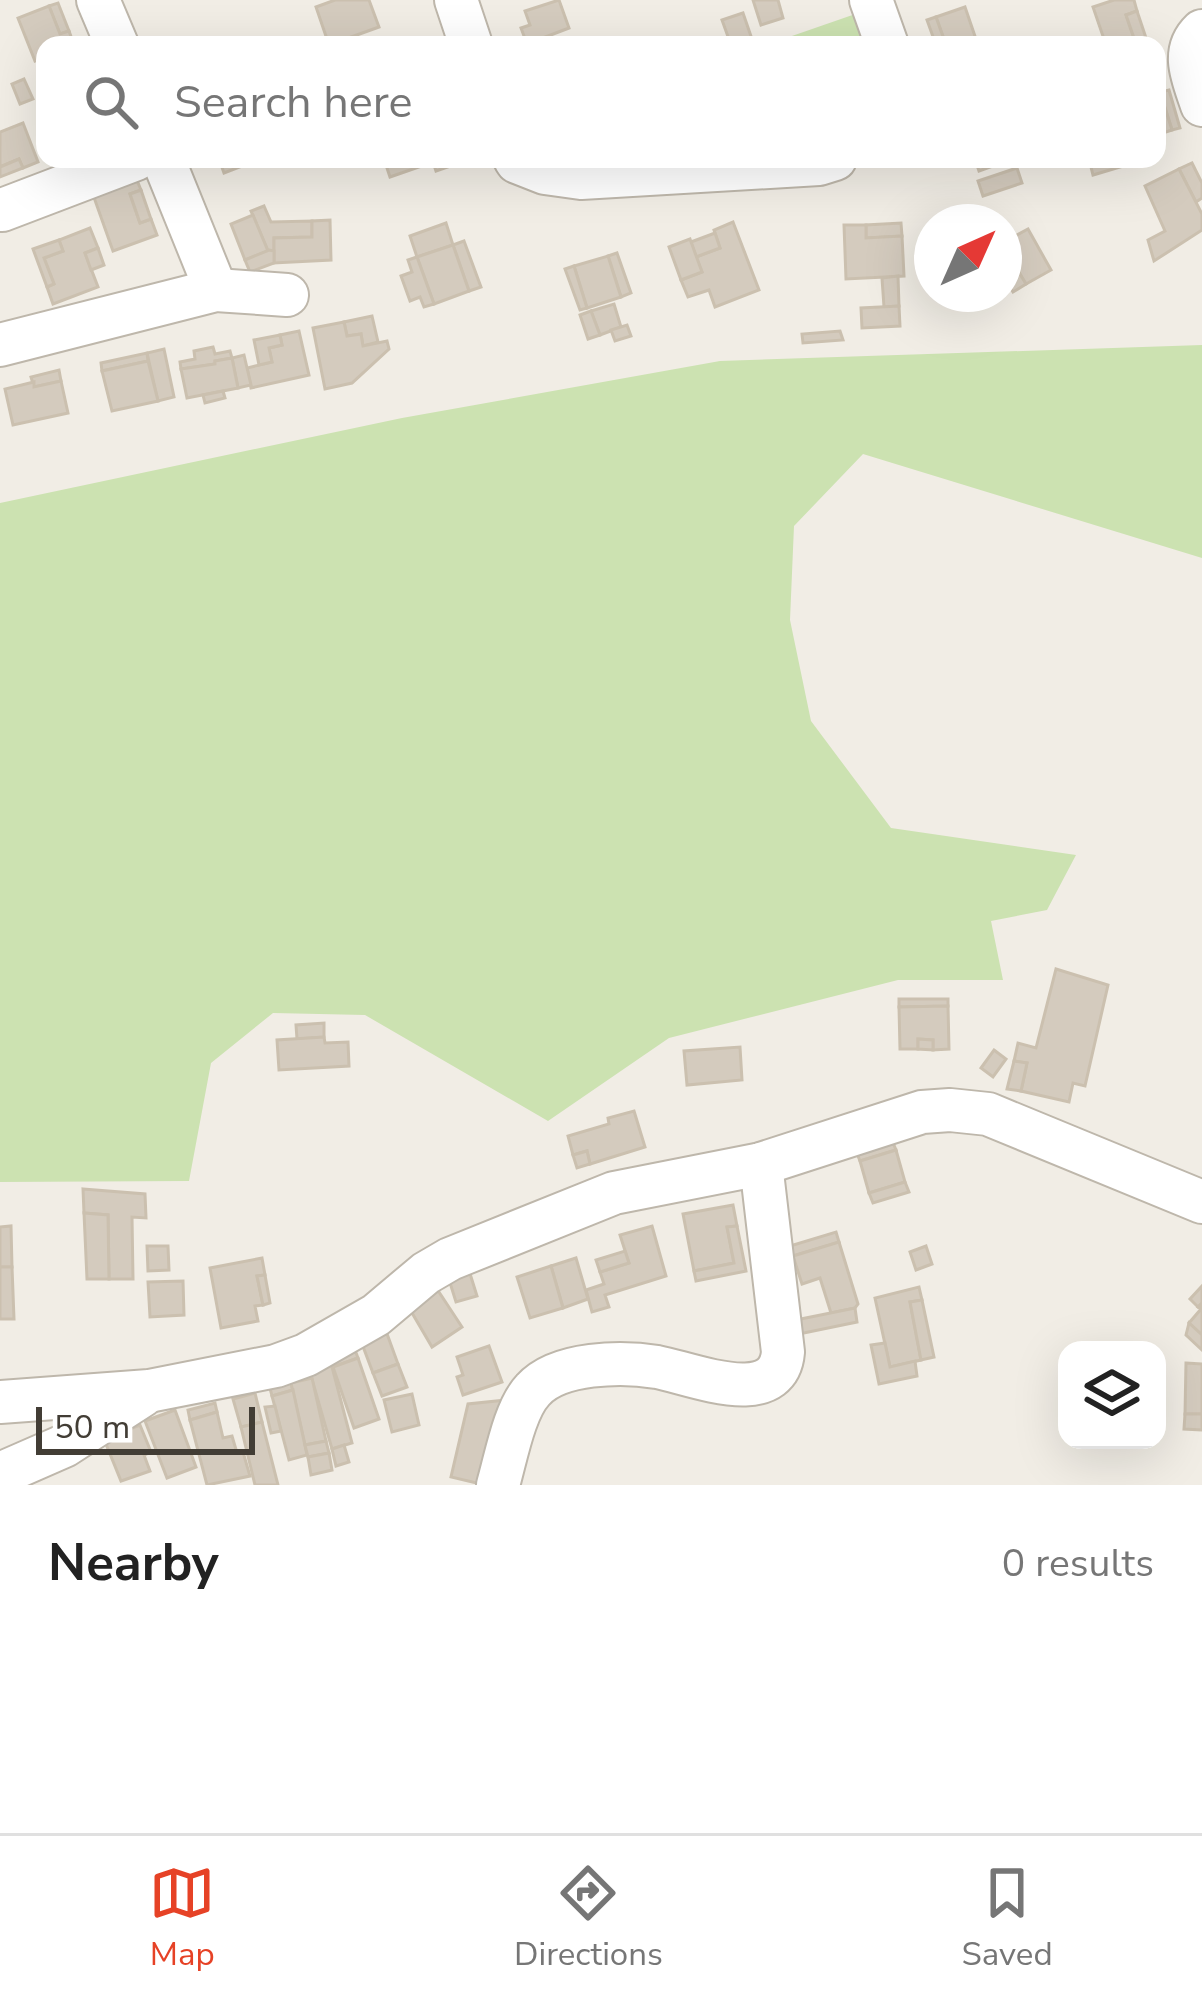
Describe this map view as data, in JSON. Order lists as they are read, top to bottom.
{
  "scale_bar": "50 m",
  "north": "top right",
  "page": {
    "search": "Search here",
    "scale": "50 m",
    "heading": ["Nearby", "0 results"],
    "nav": ["Map", "Directions", "Saved"]
  }
}
